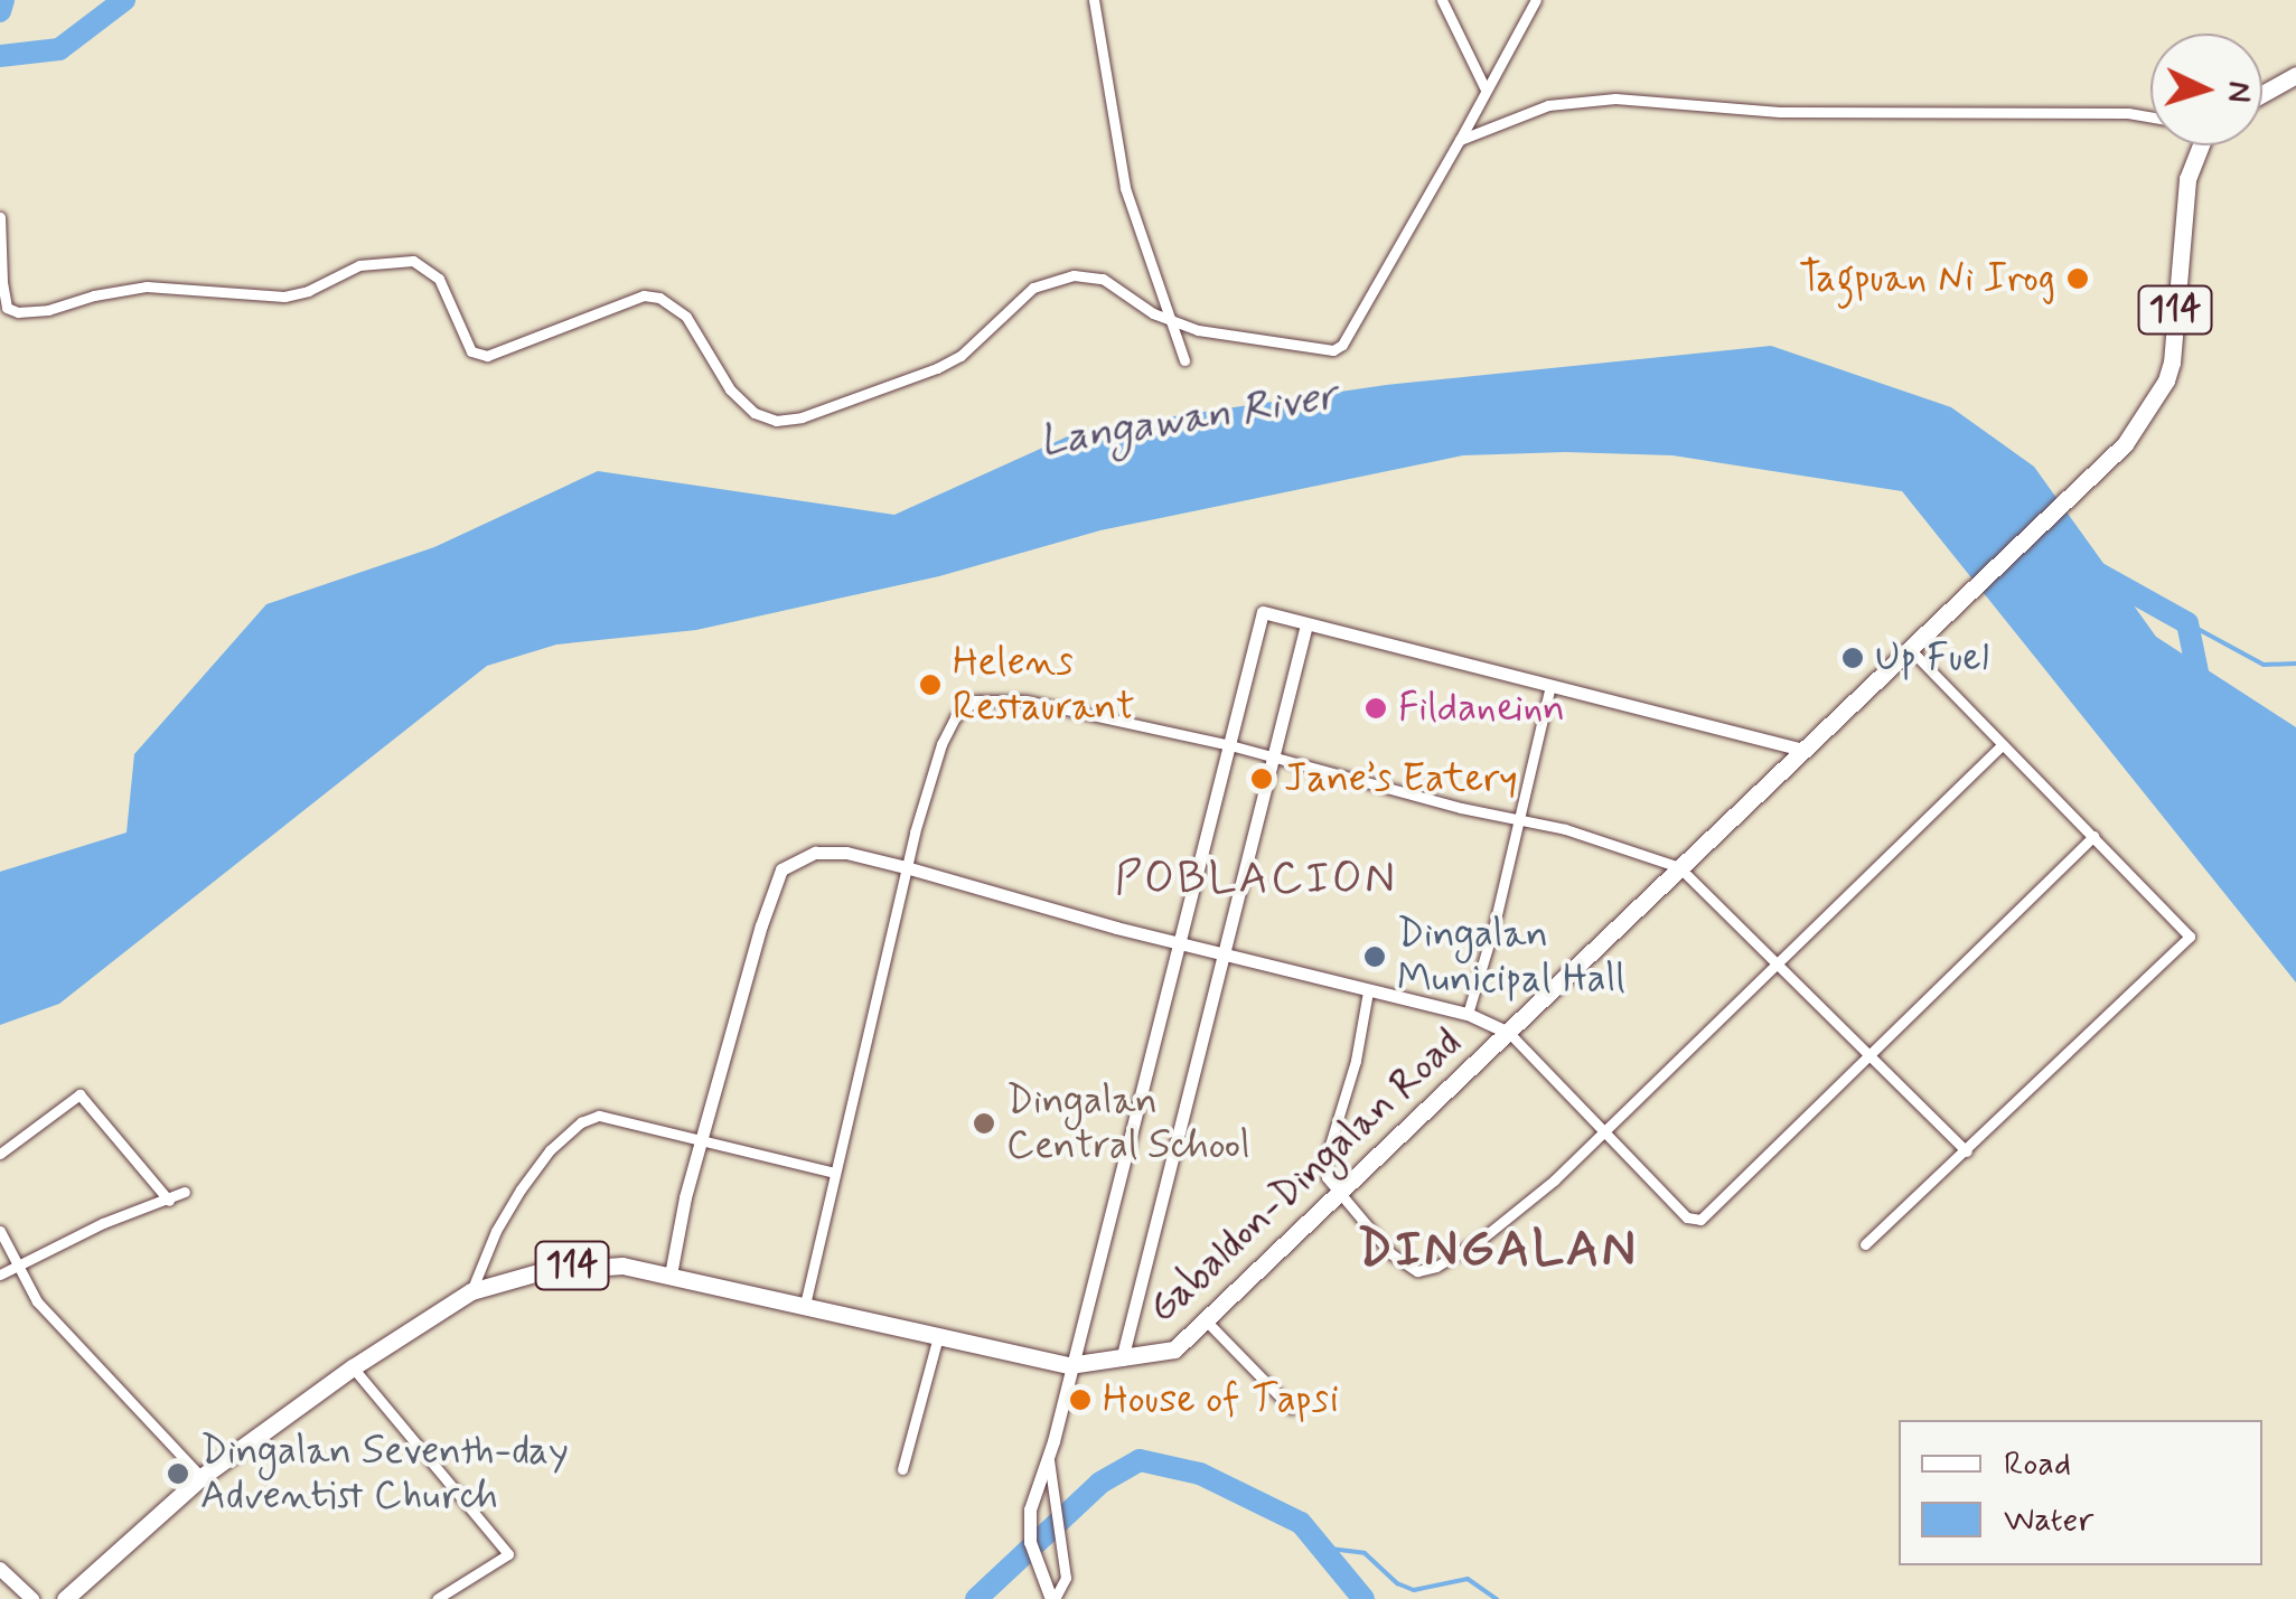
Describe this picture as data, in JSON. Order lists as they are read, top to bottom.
{
  "streets": {
    "main road": ["114", "Gabaldon-Dingalan Road"]
  },
  "districts": ["POBLACION", "DINGALAN"],
  "water": ["Langawan River"],
  "places": [
    "Tagpuan Ni Irog",
    "Up Fuel",
    "Helens Restaurant",
    "Fildaneinn",
    "Jane’s Eatery",
    "Dingalan Municipal Hall",
    "Dingalan Central School",
    "House of Tapsi",
    "Dingalan Seventh-day Adventist Church"
  ],
  "legend": ["Road", "Water"],
  "north": "right"
}
